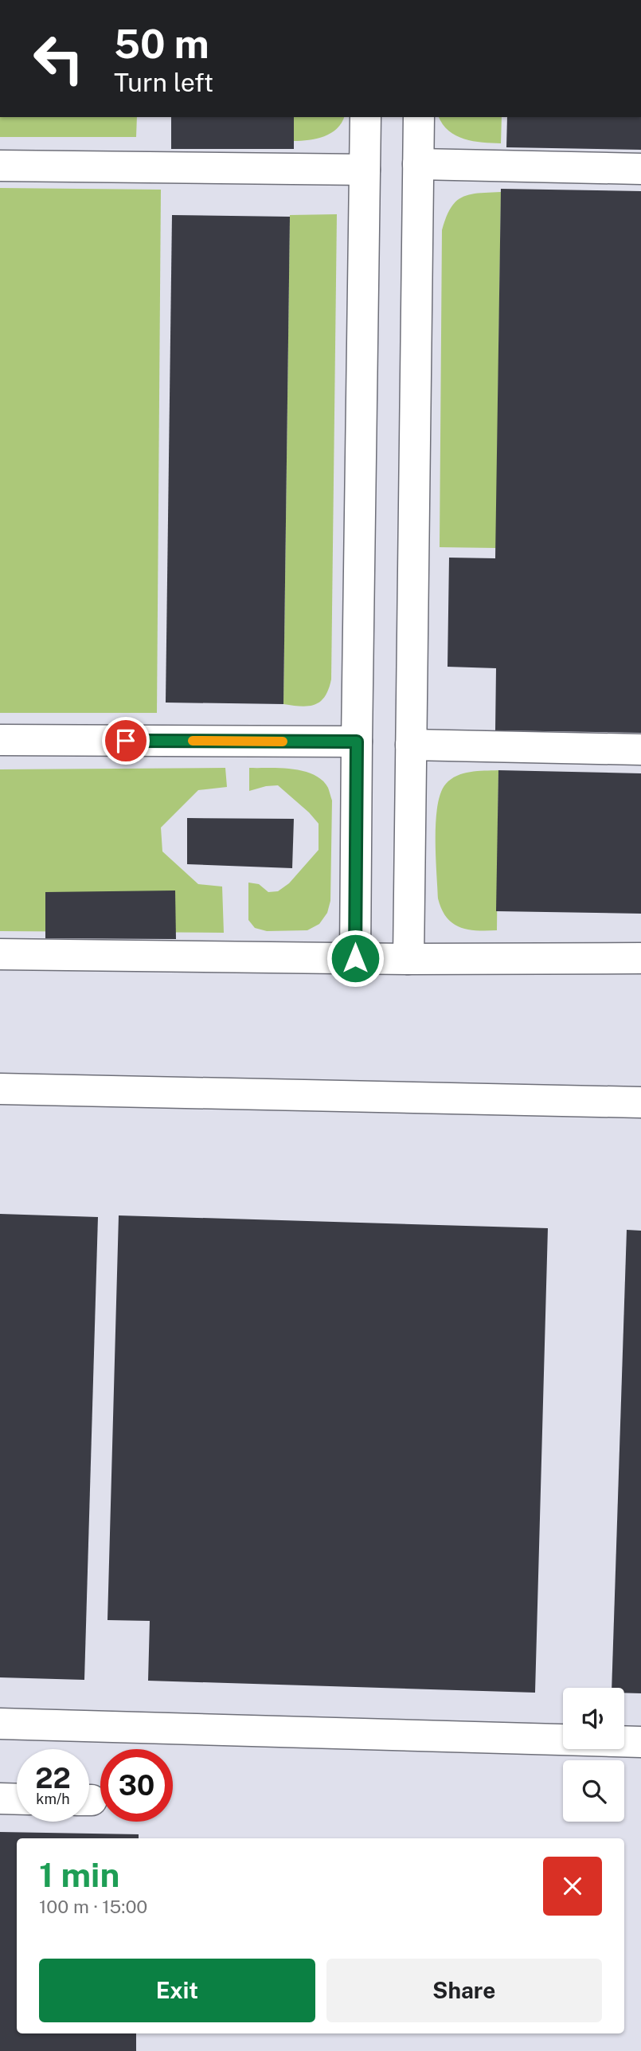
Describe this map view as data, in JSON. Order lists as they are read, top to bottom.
{
  "page": {
    "turn": ["50 m", "Turn left"],
    "speed": "22 km/h",
    "limit": "30",
    "heading": ["1 min", "100 m · 15:00"],
    "buttons": ["Exit", "Share"]
  }
}
